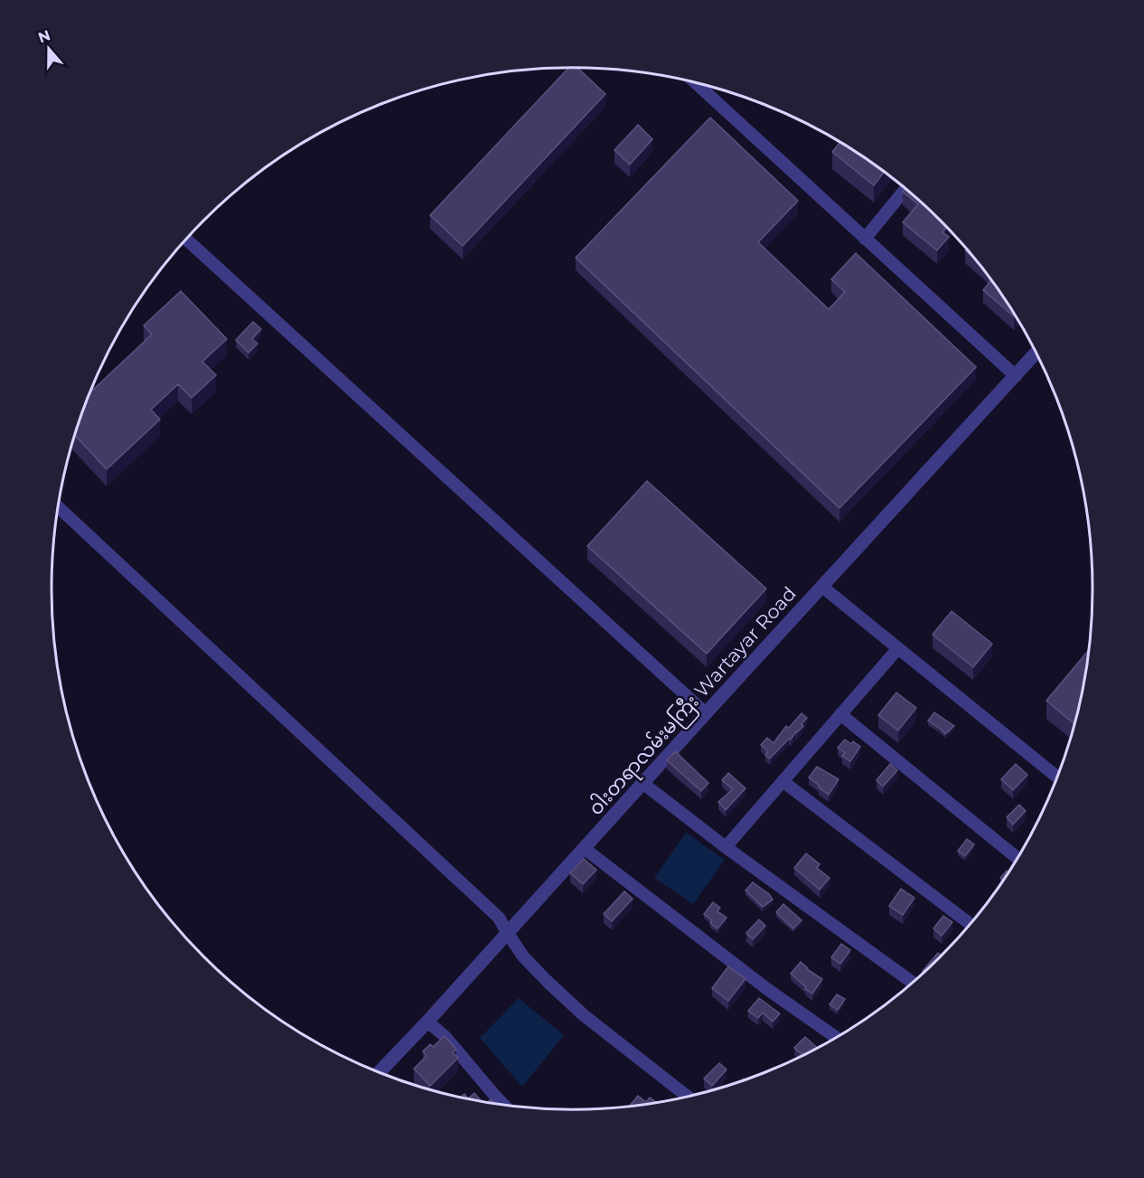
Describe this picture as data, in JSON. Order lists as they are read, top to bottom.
{
  "streets": {
    "street": ["ဝါးတရာလမ်းမကြီး Wartayar Road"]
  },
  "north": "top"
}
